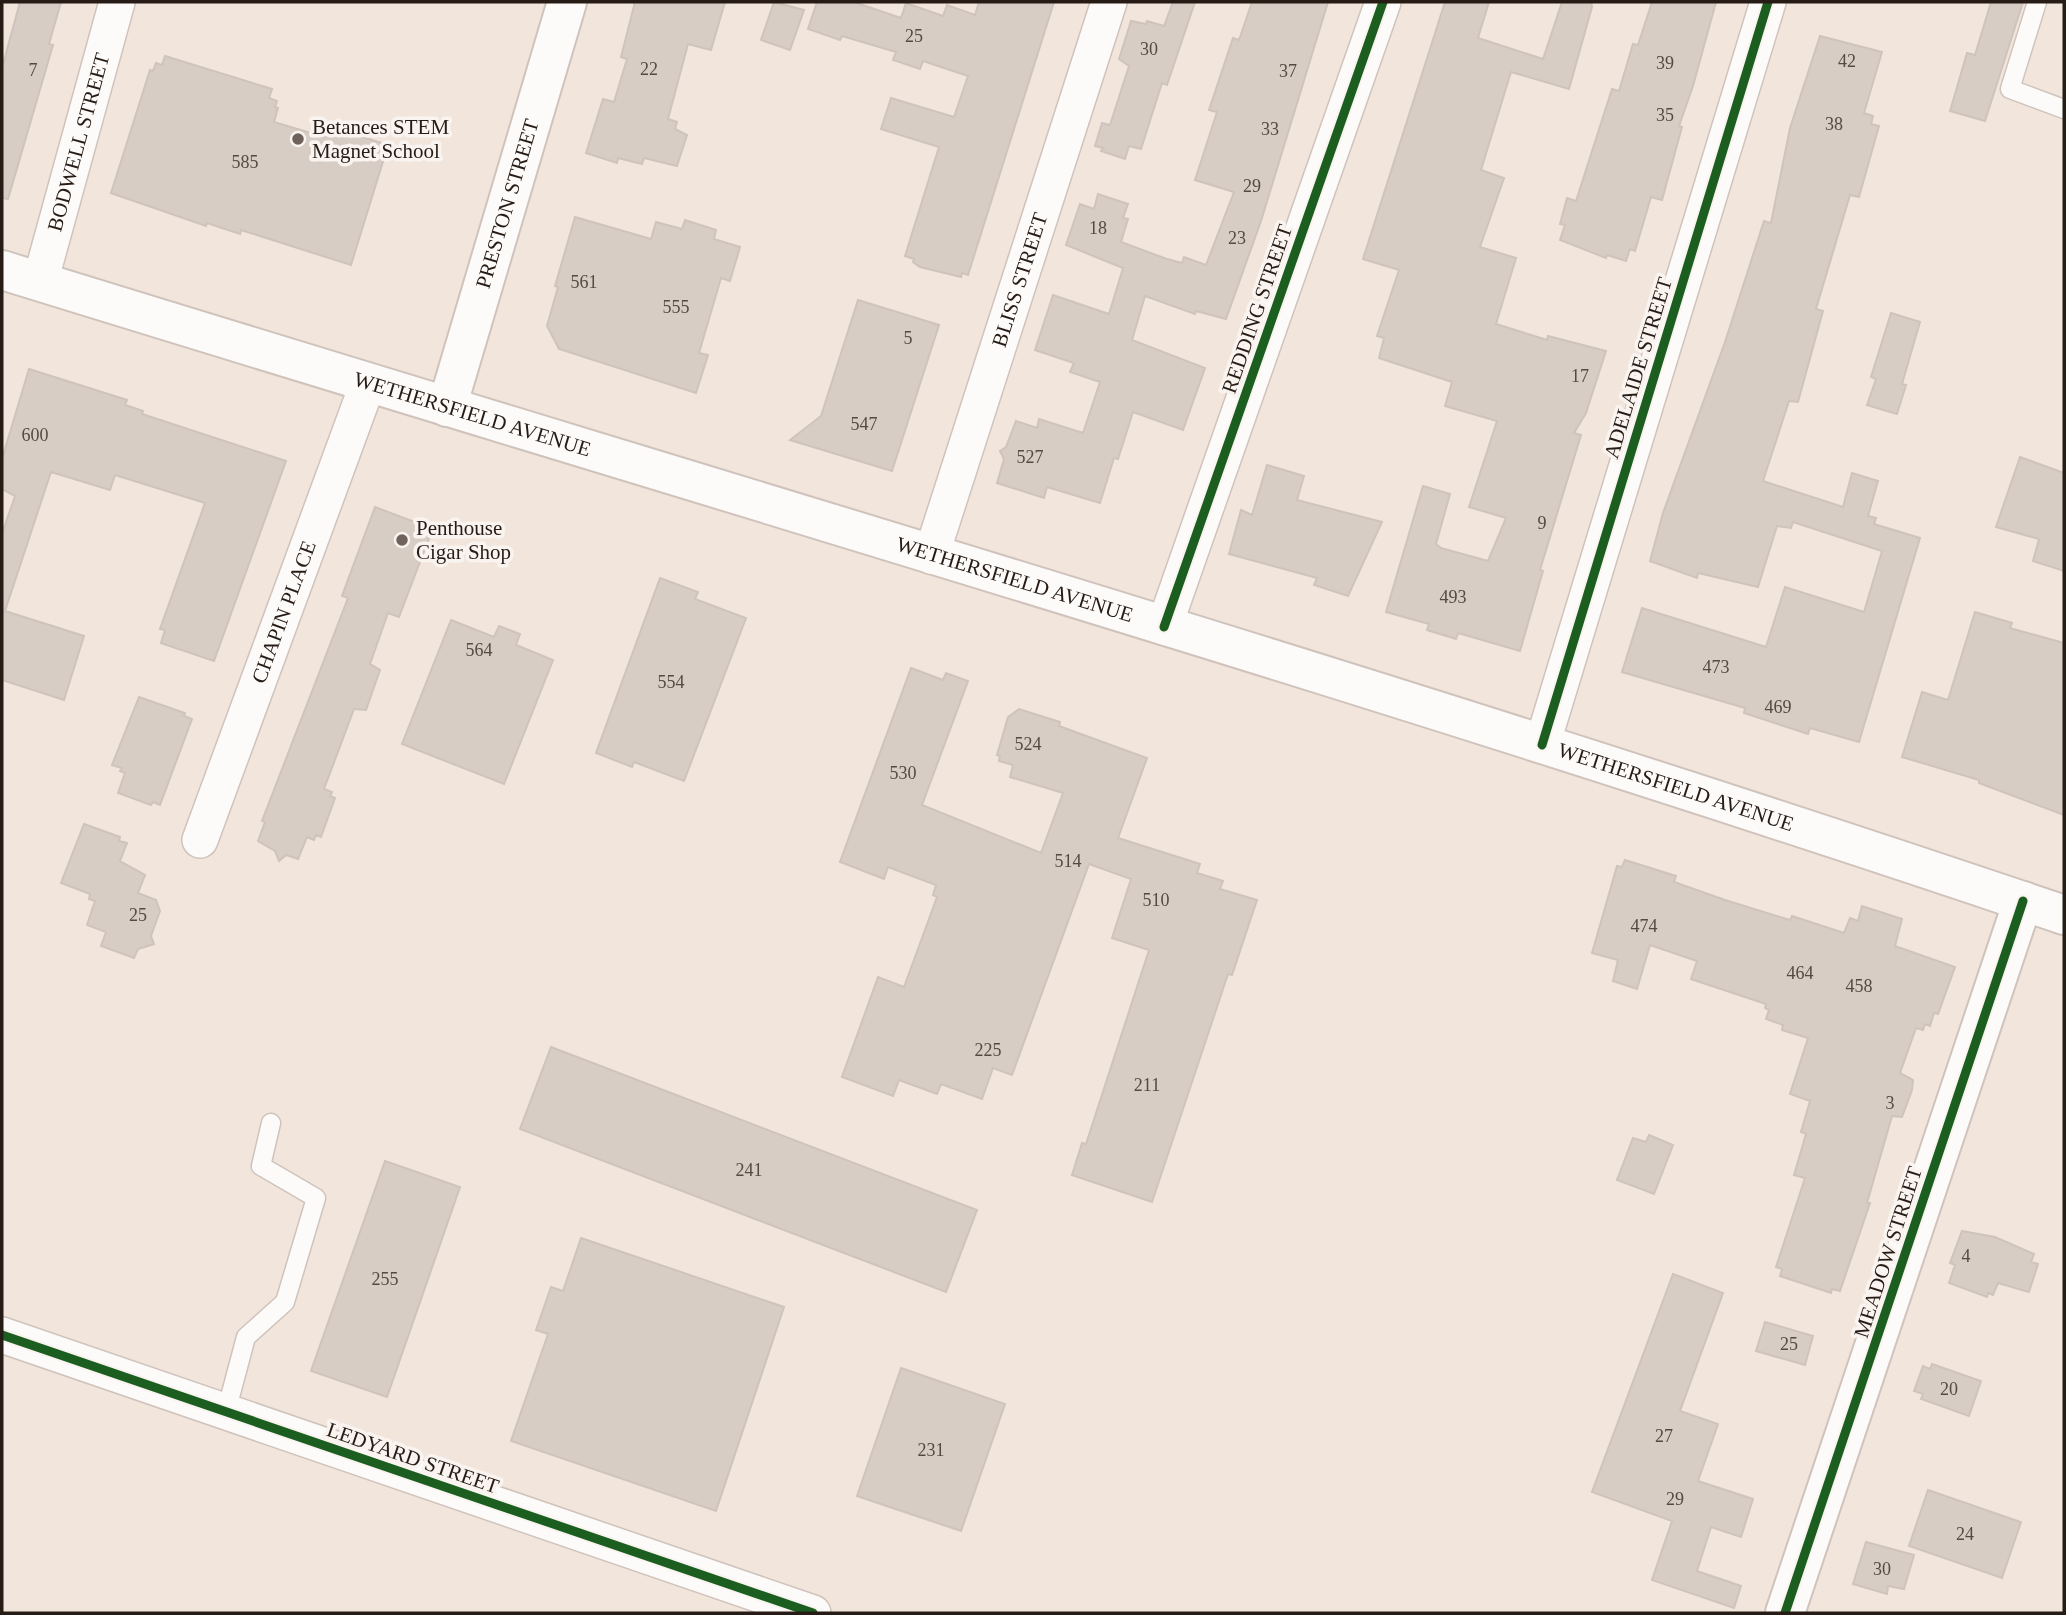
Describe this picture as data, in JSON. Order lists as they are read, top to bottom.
{
  "streets": {
    "main road": ["PRESTON STREET", "WETHERSFIELD AVENUE", "MEADOW STREET"],
    "street": [
      "BODWELL STREET",
      "BLISS STREET",
      "REDDING STREET",
      "ADELAIDE STREET",
      "CHAPIN PLACE",
      "LEDYARD STREET"
    ]
  },
  "crossings": [
    ["BODWELL STREET", "WETHERSFIELD AVENUE"],
    ["PRESTON STREET", "WETHERSFIELD AVENUE"],
    ["BLISS STREET", "WETHERSFIELD AVENUE"],
    ["REDDING STREET", "WETHERSFIELD AVENUE"],
    ["ADELAIDE STREET", "WETHERSFIELD AVENUE"],
    ["WETHERSFIELD AVENUE", "CHAPIN PLACE"],
    ["WETHERSFIELD AVENUE", "MEADOW STREET"]
  ],
  "places": ["Betances STEM Magnet School", "Penthouse Cigar Shop"],
  "house_numbers": [
    "25",
    "30",
    "42",
    "39",
    "22",
    "7",
    "37",
    "35",
    "38",
    "33",
    "585",
    "29",
    "18",
    "23",
    "561",
    "555",
    "5",
    "17",
    "547",
    "600",
    "527",
    "9",
    "493",
    "564",
    "473",
    "554",
    "469",
    "524",
    "530",
    "514",
    "510",
    "25",
    "474",
    "464",
    "458",
    "225",
    "211",
    "3",
    "241",
    "4",
    "255",
    "25",
    "20",
    "27",
    "231",
    "29",
    "24",
    "30"
  ]
}
